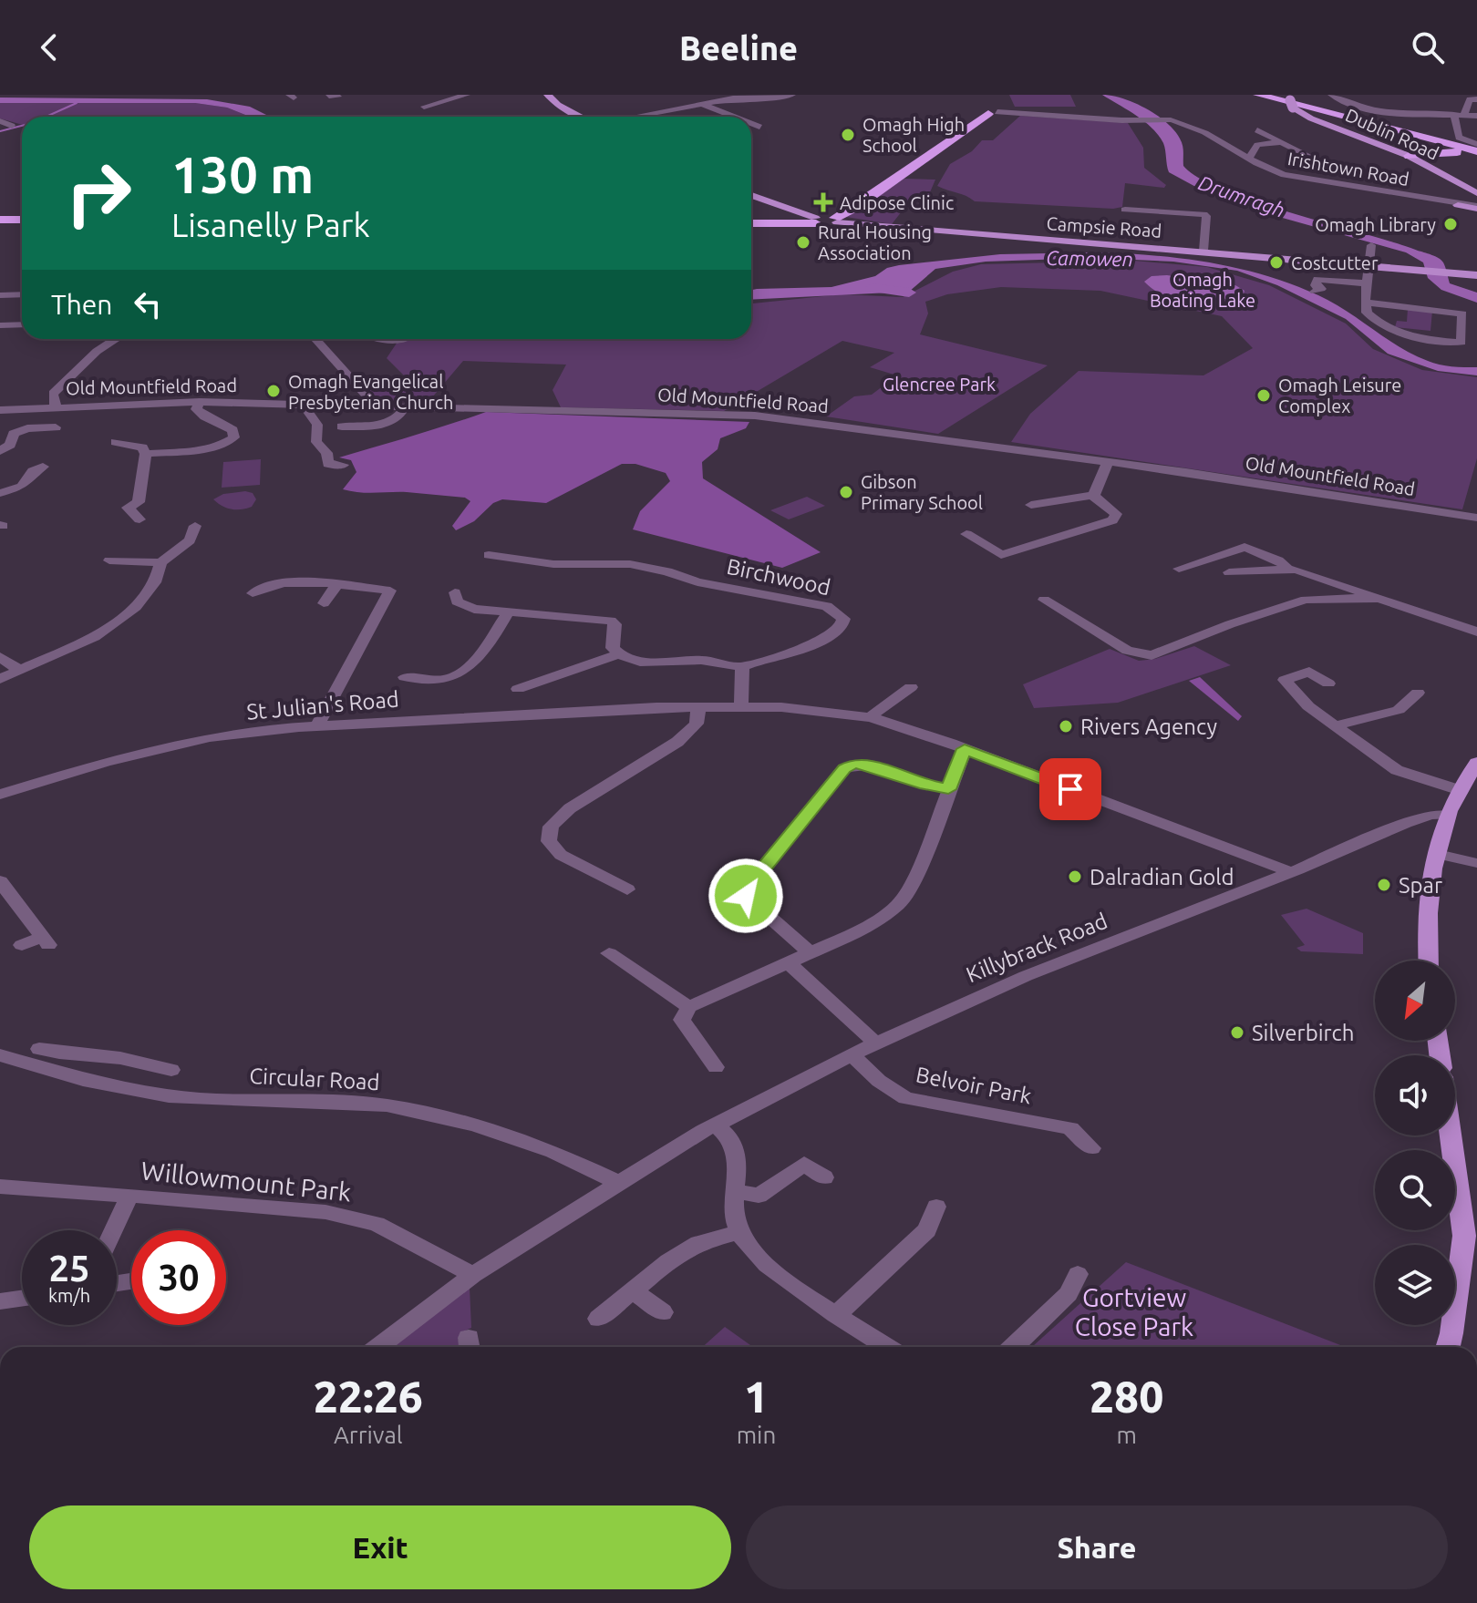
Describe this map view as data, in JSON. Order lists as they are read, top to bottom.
{
  "streets": {
    "main road": ["Dublin Road", "Campsie Road"],
    "street": [
      "Irishtown Road",
      "Old Mountfield Road",
      "Birchwood",
      "St Julian's Road",
      "Killybrack Road",
      "Circular Road",
      "Belvoir Park",
      "Willowmount Park"
    ]
  },
  "crossings": [
    ["St Julian's Road", "Killybrack Road"],
    ["Killybrack Road", "Circular Road"],
    ["Killybrack Road", "Belvoir Park"],
    ["Killybrack Road", "Willowmount Park"]
  ],
  "water": ["Drumragh", "Camowen"],
  "parks": ["Omagh Boating Lake", "Glencree Park", "Gortview Close Park"],
  "places": {
    "other": [
      "Omagh High School",
      "Omagh Library",
      "Rural Housing Association",
      "Costcutter",
      "Omagh Evangelical Presbyterian Church",
      "Omagh Leisure Complex",
      "Gibson Primary School",
      "Rivers Agency",
      "Dalradian Gold",
      "Spar",
      "Silverbirch"
    ],
    "health": ["Adipose Clinic"]
  },
  "north": "bottom left",
  "page": {
    "header": "Beeline",
    "turn": ["130 m", "Lisanelly Park"],
    "then": "Then",
    "speed": "25 km/h",
    "limit": "30",
    "eta": [
      "22:26",
      "Arrival",
      "1",
      "min",
      "280",
      "m"
    ],
    "buttons": ["Exit", "Share"]
  }
}
